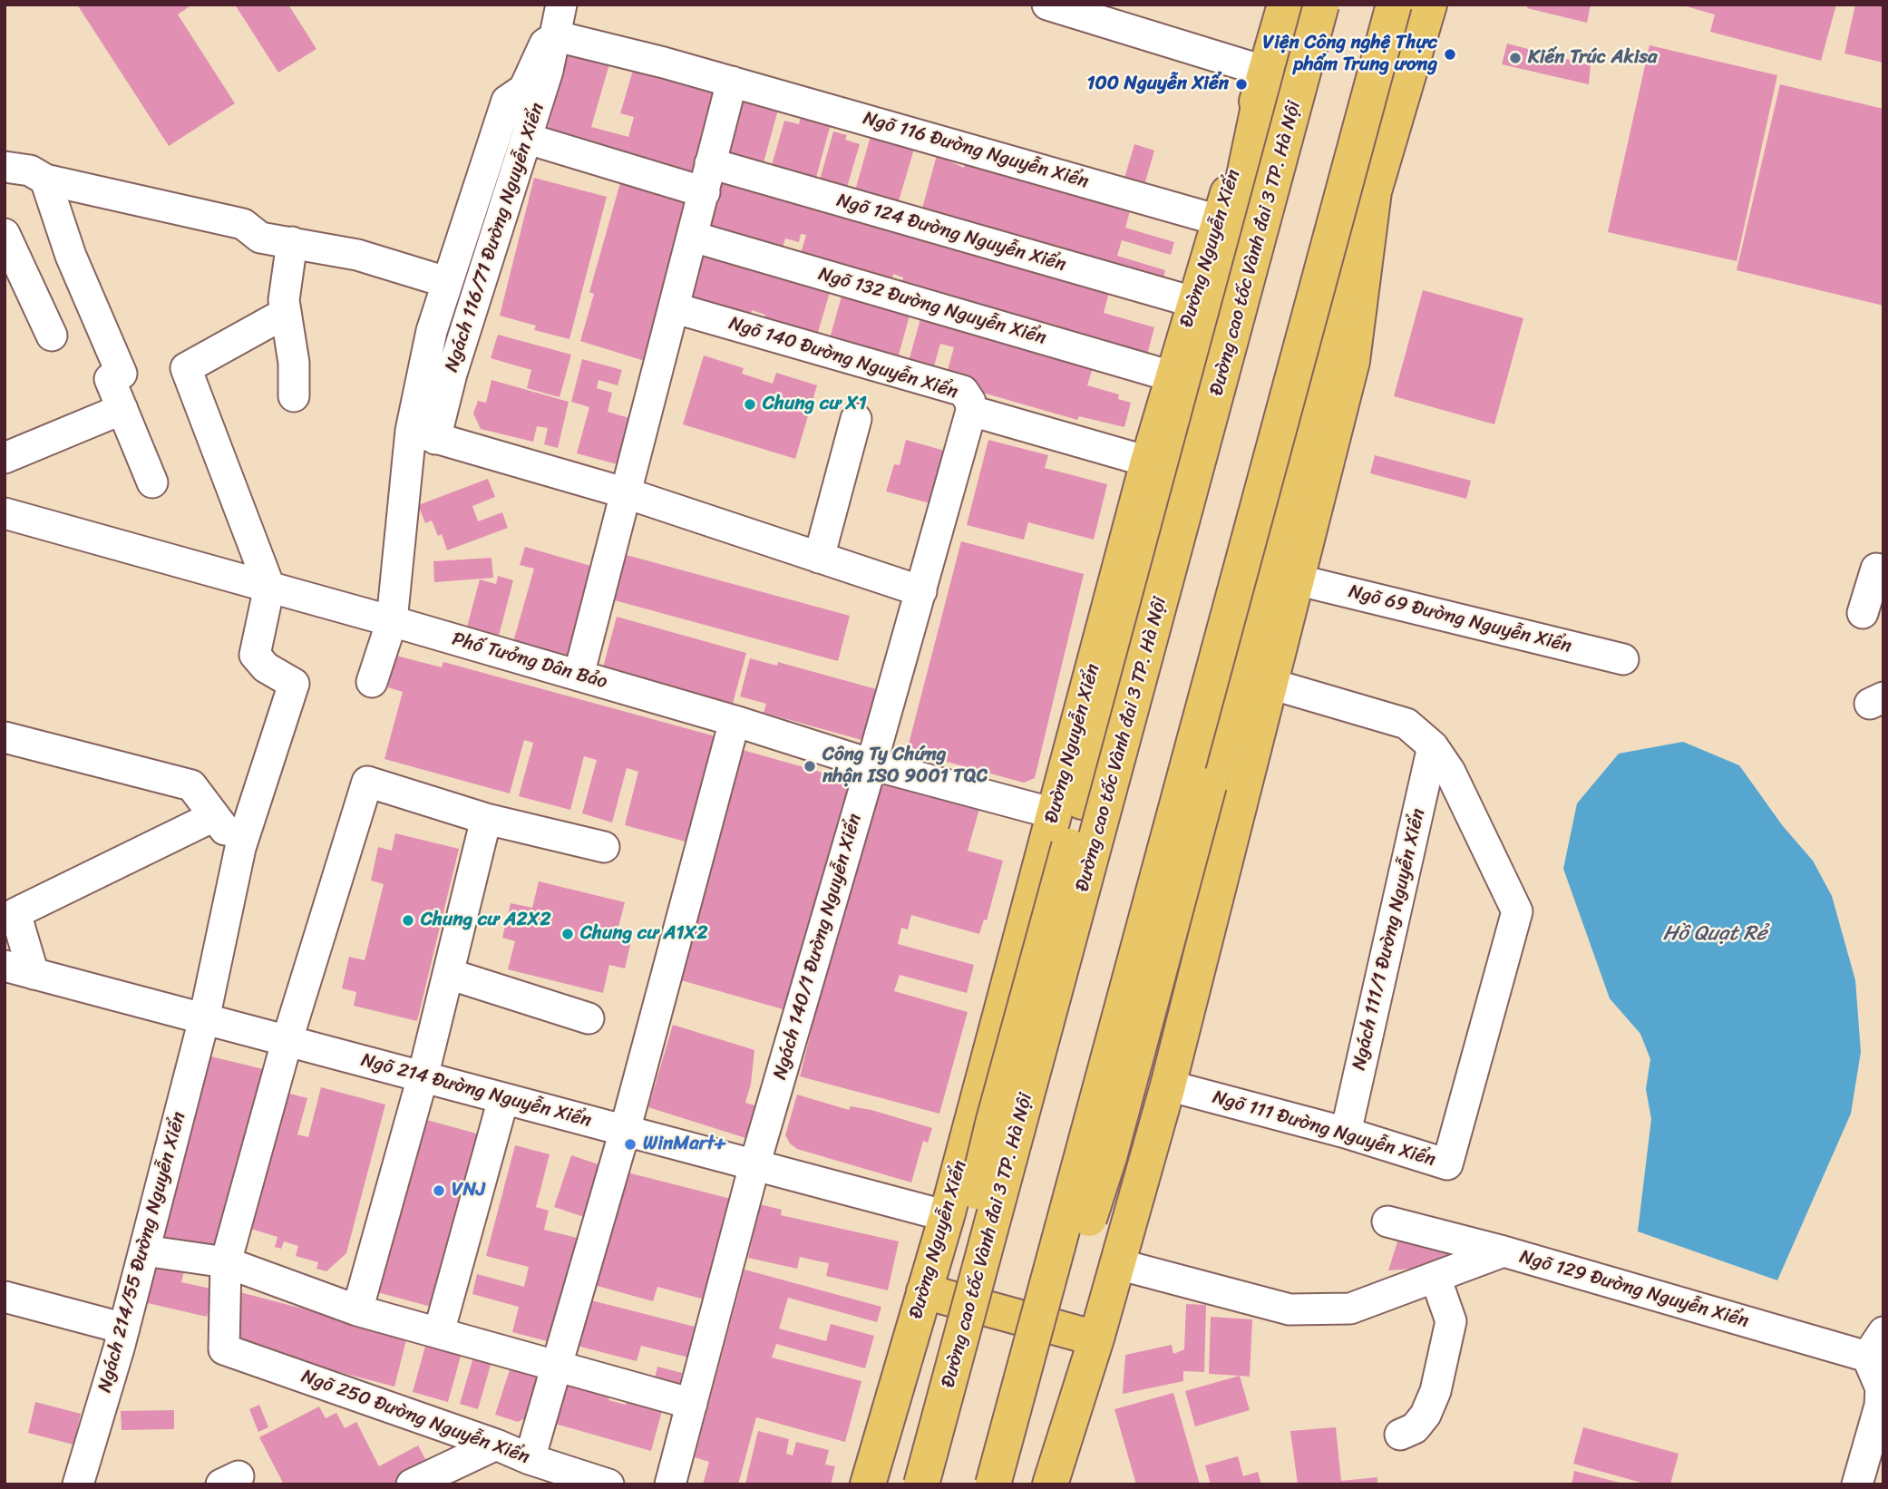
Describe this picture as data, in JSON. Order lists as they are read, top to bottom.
{
  "streets": {
    "main road": ["Đường Nguyễn Xiển", "Đường cao tốc Vành đai 3 TP. Hà Nội"],
    "street": [
      "Ngõ 116 Đường Nguyễn Xiển",
      "Ngõ 124 Đường Nguyễn Xiển",
      "Ngách 116/71 Đường Nguyễn Xiển",
      "Ngõ 132 Đường Nguyễn Xiển",
      "Ngõ 140 Đường Nguyễn Xiển",
      "Ngõ 69 Đường Nguyễn Xiển",
      "Phố Tưởng Dân Bảo",
      "Ngách 111/1 Đường Nguyễn Xiển",
      "Ngách 140/1 Đường Nguyễn Xiển",
      "Ngõ 214 Đường Nguyễn Xiển",
      "Ngõ 111 Đường Nguyễn Xiển",
      "Ngách 214/55 Đường Nguyễn Xiển",
      "Ngõ 129 Đường Nguyễn Xiển",
      "Ngõ 250 Đường Nguyễn Xiển"
    ]
  },
  "crossings": [
    ["Ngõ 116 Đường Nguyễn Xiển", "Ngách 116/71 Đường Nguyễn Xiển"],
    ["Ngõ 116 Đường Nguyễn Xiển", "Đường Nguyễn Xiển"],
    ["Ngõ 124 Đường Nguyễn Xiển", "Đường Nguyễn Xiển"],
    ["Đường Nguyễn Xiển", "Ngõ 132 Đường Nguyễn Xiển"],
    ["Đường Nguyễn Xiển", "Ngõ 140 Đường Nguyễn Xiển"],
    ["Đường Nguyễn Xiển", "Phố Tưởng Dân Bảo"],
    ["Đường Nguyễn Xiển", "Ngõ 214 Đường Nguyễn Xiển"],
    ["Ngõ 140 Đường Nguyễn Xiển", "Ngách 140/1 Đường Nguyễn Xiển"],
    ["Phố Tưởng Dân Bảo", "Ngách 140/1 Đường Nguyễn Xiển"],
    ["Phố Tưởng Dân Bảo", "Ngách 214/55 Đường Nguyễn Xiển"],
    ["Ngách 111/1 Đường Nguyễn Xiển", "Ngõ 111 Đường Nguyễn Xiển"],
    ["Ngách 140/1 Đường Nguyễn Xiển", "Ngõ 214 Đường Nguyễn Xiển"],
    ["Ngõ 214 Đường Nguyễn Xiển", "Ngách 214/55 Đường Nguyễn Xiển"]
  ],
  "water": ["Hồ Quạt Rẻ"],
  "places": [
    "Viện Công nghệ Thực phẩm Trung ương",
    "Kiến Trúc Akisa",
    "100 Nguyễn Xiển",
    "Chung cư X1",
    "Công Ty Chứng nhận ISO 9001 TQC",
    "Chung cư A2X2",
    "Chung cư A1X2",
    "WinMart+",
    "VNJ"
  ]
}
